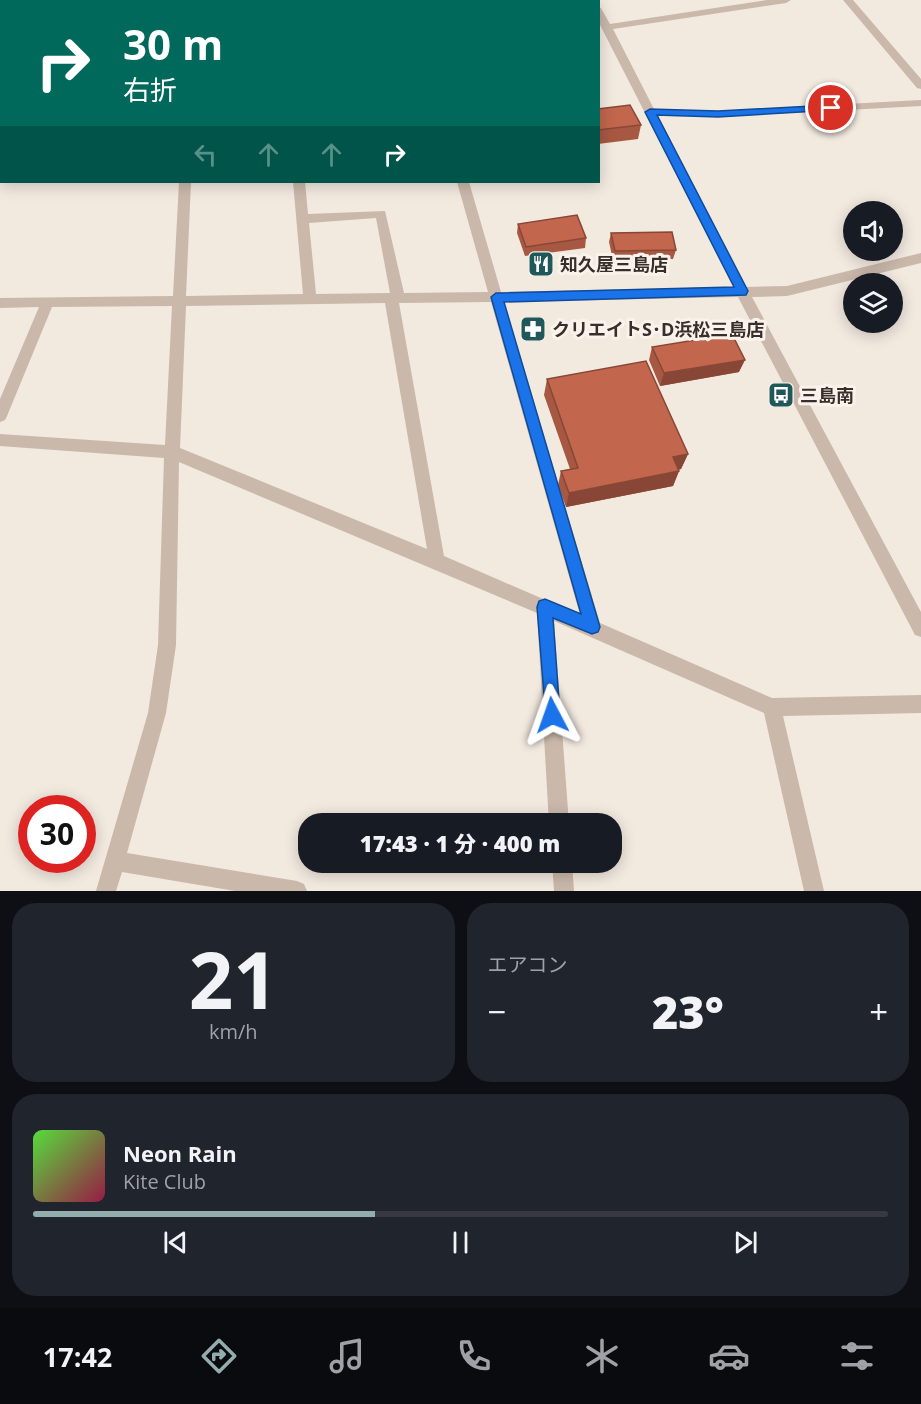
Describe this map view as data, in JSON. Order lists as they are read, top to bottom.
{
  "places": {
    "restaurant": ["知久屋三島店"],
    "pharmacy": ["クリエイトS･D浜松三島店"],
    "bus stop": ["三島南"]
  },
  "page": {
    "turn": ["30 m", "右折"],
    "limit": "30",
    "trip": "17:43 · 1 分 · 400 m",
    "tile": [
      ["21", "km/h"],
      "エアコン"
    ],
    "heat": ["−", "23°", "+"],
    "song": ["Neon Rain", "Kite Club"],
    "tabs": "17:42"
  }
}
